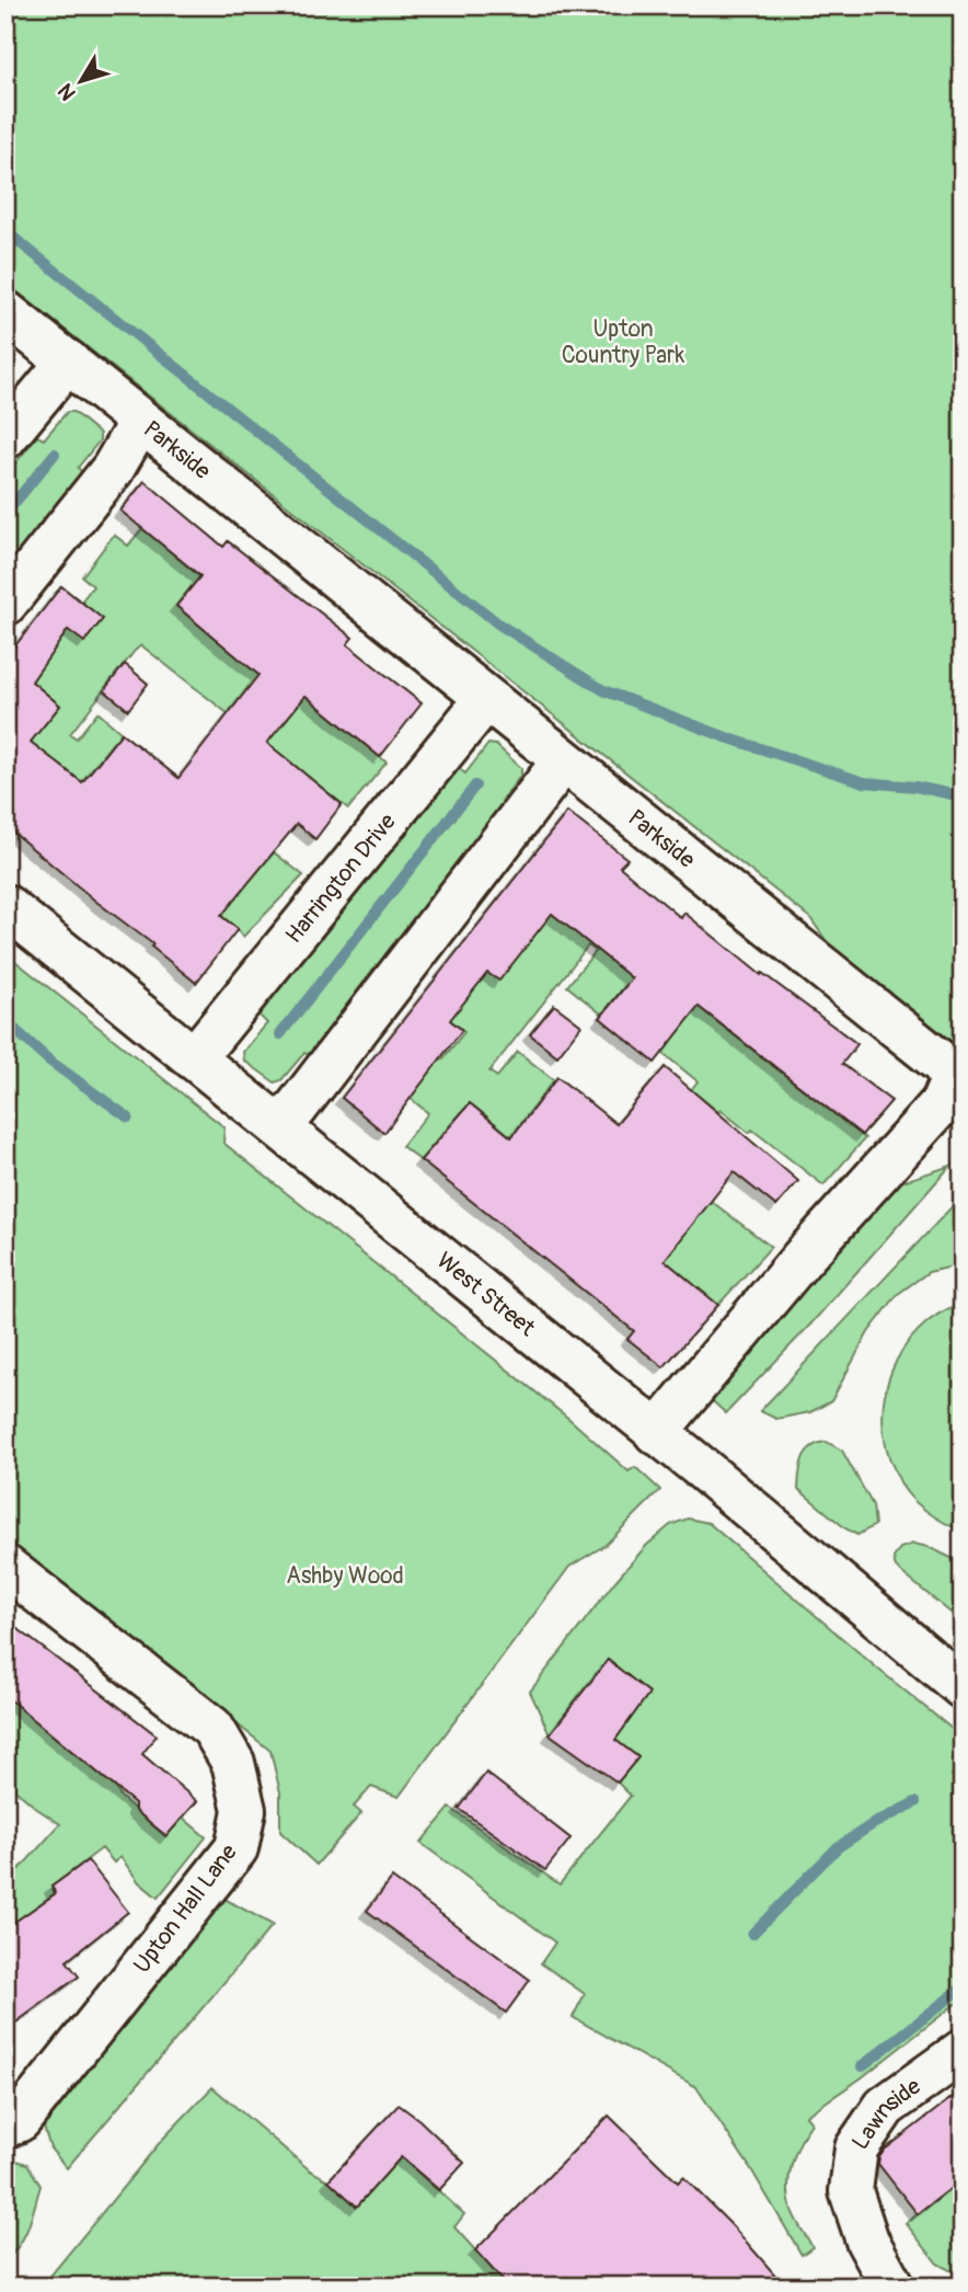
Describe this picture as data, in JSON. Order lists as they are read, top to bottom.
{
  "streets": {
    "street": [
      "Parkside",
      "Harrington Drive",
      "West Street",
      "Upton Hall Lane",
      "Lawnside"
    ]
  },
  "crossings": [
    ["Parkside", "Harrington Drive"],
    ["Parkside", "West Street"],
    ["Harrington Drive", "West Street"]
  ],
  "parks": ["Upton Country Park", "Ashby Wood"],
  "north": "bottom left"
}
